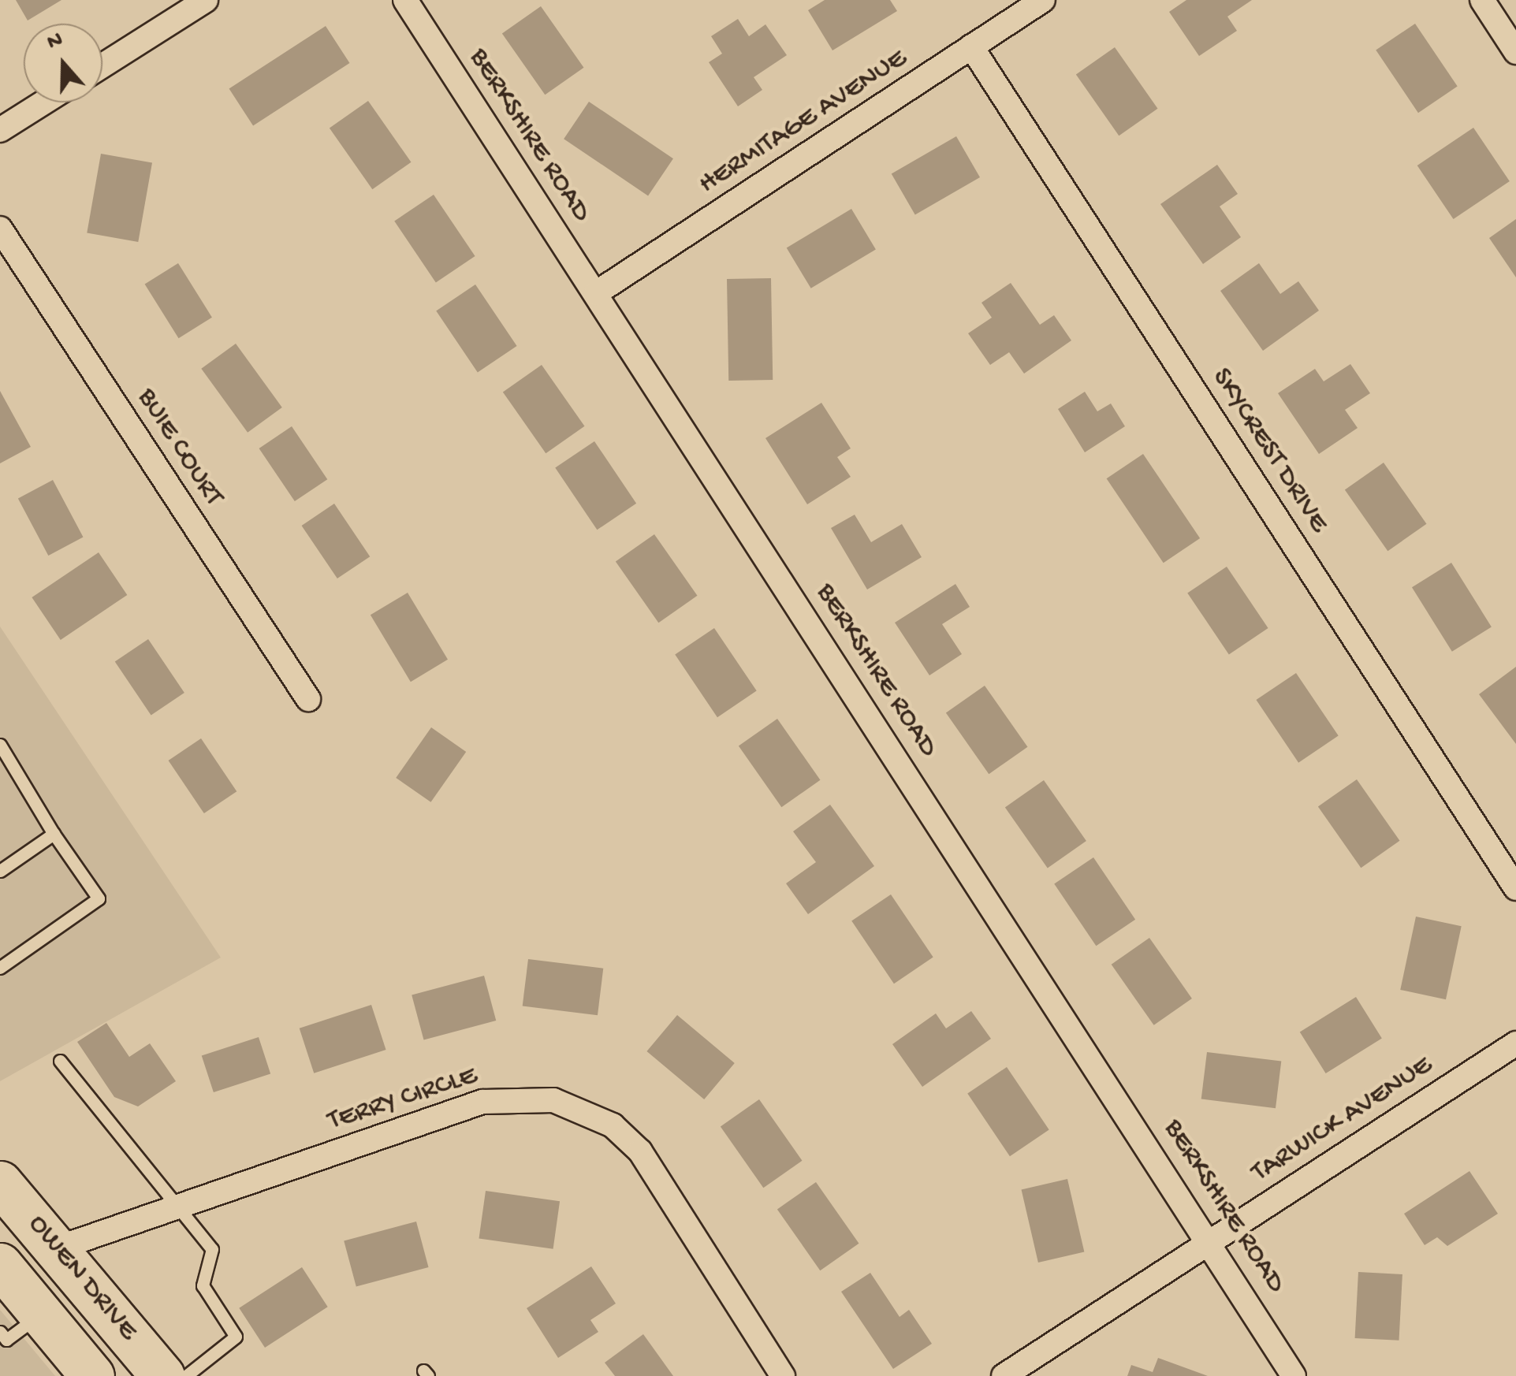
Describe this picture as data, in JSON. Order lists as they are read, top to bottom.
{
  "streets": {
    "highway": ["OWEN DRIVE"],
    "street": [
      "HERMITAGE AVENUE",
      "BERKSHIRE ROAD",
      "BUIE COURT",
      "SKYCREST DRIVE",
      "TERRY CIRCLE",
      "TARWICK AVENUE"
    ]
  },
  "crossings": [
    ["HERMITAGE AVENUE", "BERKSHIRE ROAD"],
    ["HERMITAGE AVENUE", "SKYCREST DRIVE"],
    ["BERKSHIRE ROAD", "TARWICK AVENUE"],
    ["TERRY CIRCLE", "OWEN DRIVE"]
  ],
  "north": "top"
}
